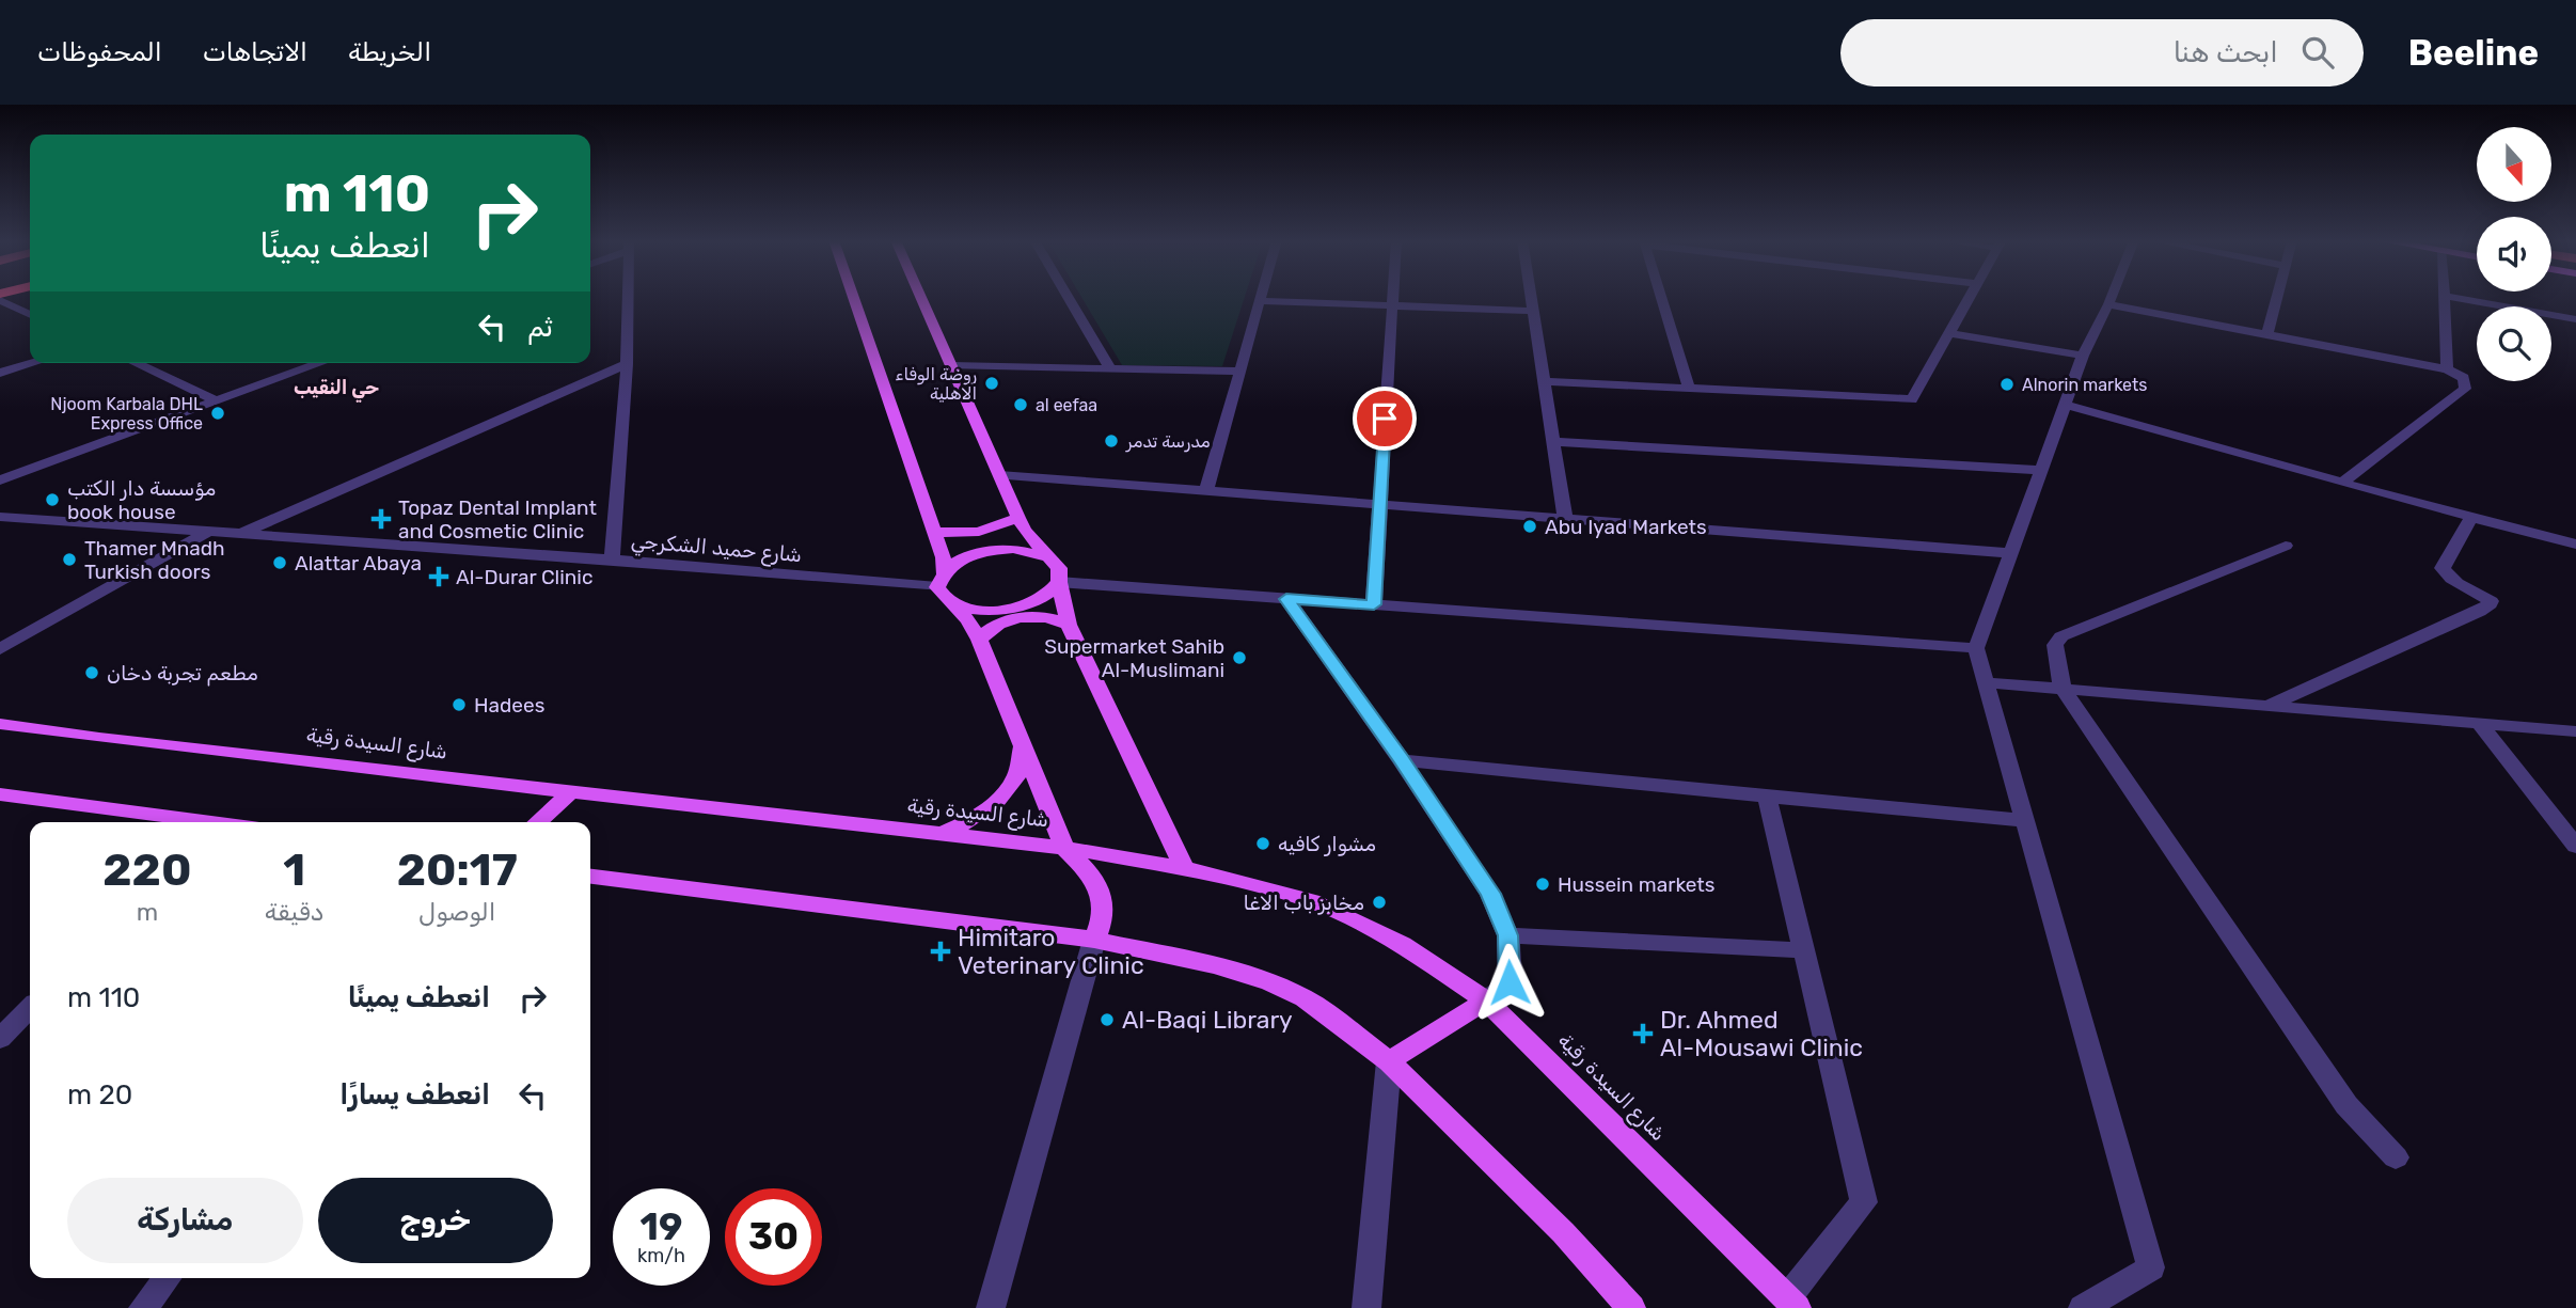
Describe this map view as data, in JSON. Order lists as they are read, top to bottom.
{
  "streets": {
    "main road": ["شارع السيدة رقية"],
    "street": ["شارع حميد الشكرجي"]
  },
  "districts": ["حي النقيب"],
  "places": {
    "other": [
      "روضة الوفاء الاهلية",
      "Alnorin markets",
      "al eefaa",
      "Njoom Karbala DHL Express Office",
      "مدرسة تدمر",
      "مؤسسة دار الكتب book house",
      "Abu Iyad Markets",
      "Thamer Mnadh Turkish doors",
      "Alattar Abaya",
      "Supermarket Sahib Al-Muslimani",
      "مطعم تجربة دخان",
      "Hadees",
      "مشوار كافيه",
      "Hussein markets",
      "مخابز باب الاغا",
      "Al-Baqi Library"
    ],
    "health": [
      "Topaz Dental Implant and Cosmetic Clinic",
      "Al-Durar Clinic",
      "Himitaro Veterinary Clinic",
      "Dr. Ahmed Al-Mousawi Clinic"
    ]
  },
  "north": "bottom",
  "page": {
    "header": "Beeline",
    "search": "ابحث هنا",
    "nav": ["الخريطة", "الاتجاهات", "المحفوظات"],
    "turn": ["110 m", "انعطف يمينًا"],
    "then": "ثم",
    "eta": [
      "20:17",
      "الوصول",
      "1",
      "دقيقة",
      "220",
      "m"
    ],
    "list": [
      {
        "name": "انعطف يمينًا",
        "value": "110 m"
      },
      {
        "name": "انعطف يسارًا",
        "value": "20 m"
      }
    ],
    "buttons": ["خروج", "مشاركة"],
    "speed": "19 km/h",
    "limit": "30"
  }
}
